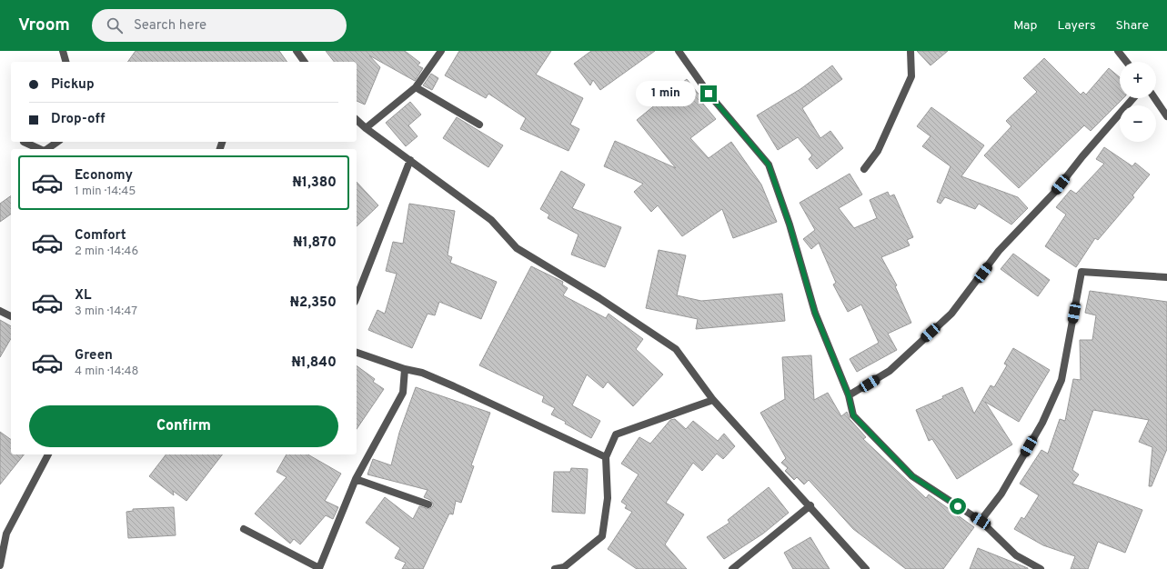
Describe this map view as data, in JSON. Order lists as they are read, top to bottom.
{
  "page": {
    "header": "Vroom",
    "search": "Search here",
    "nav": ["Map", "Layers", "Share"],
    "map_buttons": ["+", "−"],
    "banner": ["Pickup", "Drop-off"],
    "bubble": "1 min",
    "list": [
      {
        "name": "Economy",
        "note": "1 min · 14:45",
        "value": "₦1,380"
      },
      {
        "name": "Comfort",
        "note": "2 min · 14:46",
        "value": "₦1,870"
      },
      {
        "name": "XL",
        "note": "3 min · 14:47",
        "value": "₦2,350"
      },
      {
        "name": "Green",
        "note": "4 min · 14:48",
        "value": "₦1,840"
      }
    ],
    "buttons": "Confirm"
  }
}
